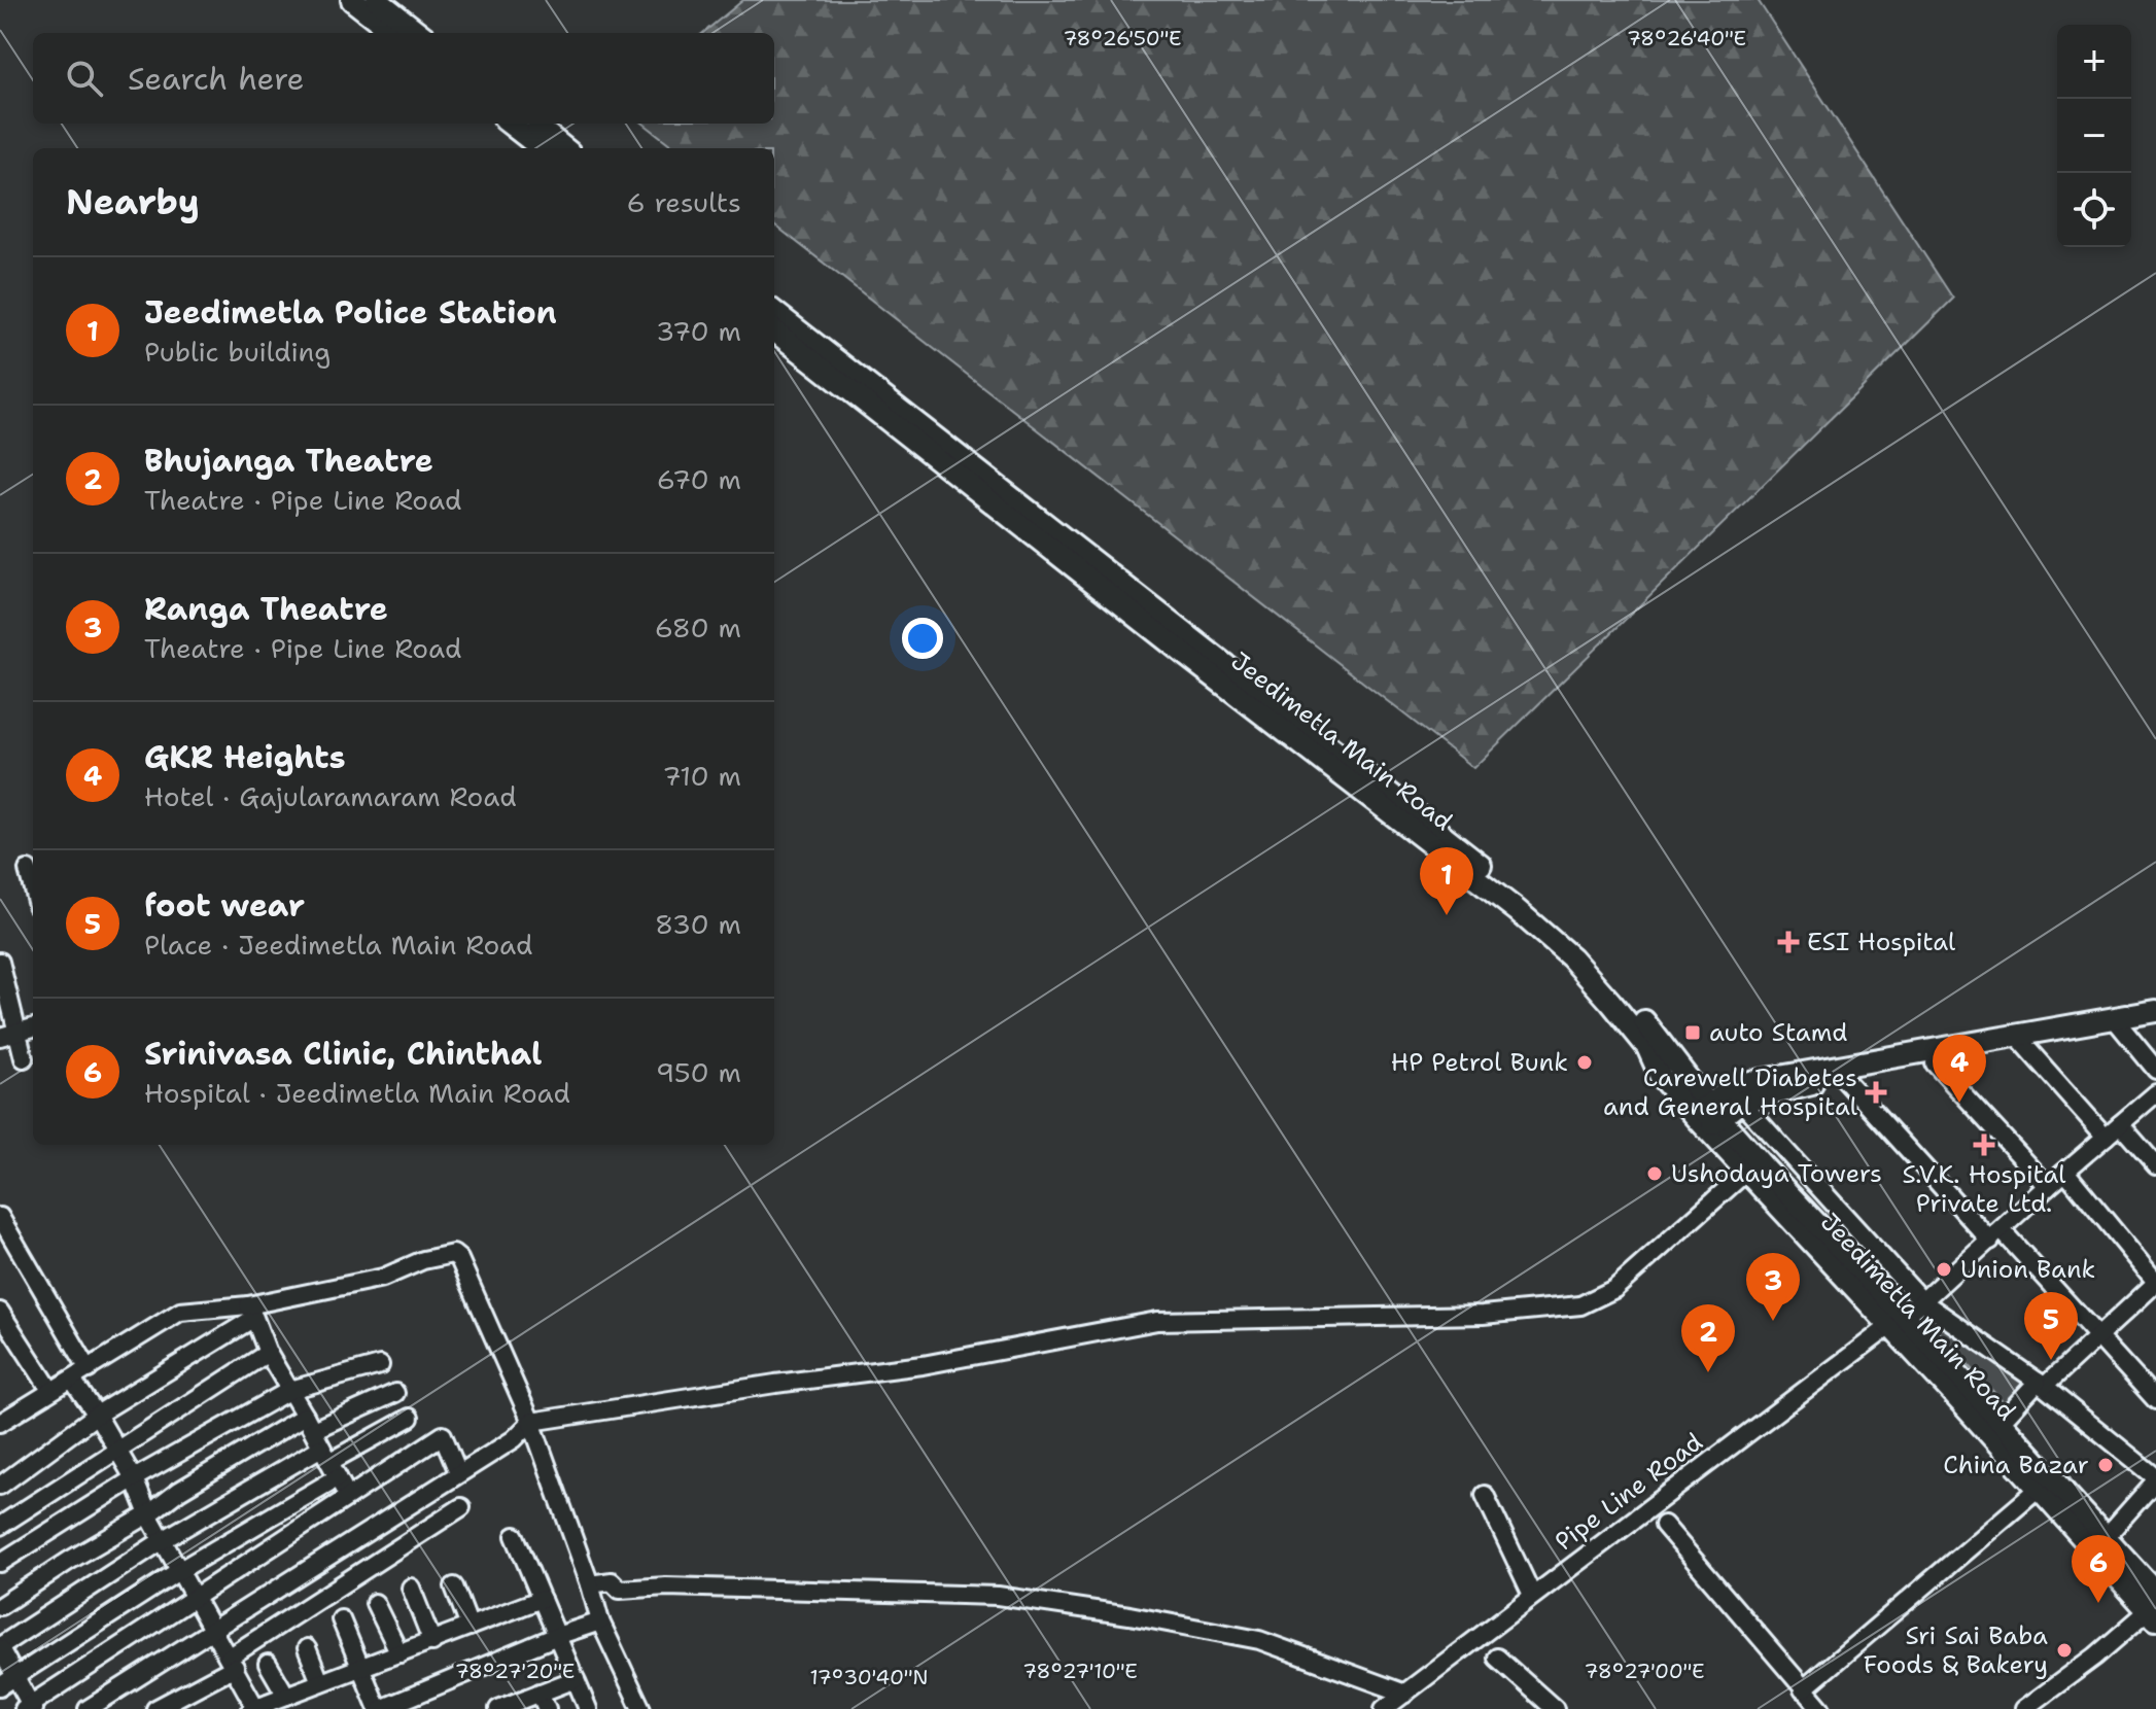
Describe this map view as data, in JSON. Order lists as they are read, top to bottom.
{
  "streets": {
    "main road": ["Jeedimetla Main Road"],
    "street": ["Pipe Line Road"]
  },
  "crossings": [
    ["Jeedimetla Main Road", "Pipe Line Road"]
  ],
  "places": {
    "health": ["ESI Hospital", "Carewell Diabetes and General Hospital", "S.V.K. Hospital Private Ltd."],
    "transit": ["auto Stamd"],
    "other": [
      "HP Petrol Bunk",
      "Ushodaya Towers",
      "Union Bank",
      "China Bazar",
      "Sri Sai Baba Foods & Bakery"
    ]
  },
  "page": {
    "map_buttons": ["+", "−"],
    "search": "Search here",
    "heading": ["Nearby", "6 results"],
    "list": [
      {
        "mark": "1",
        "name": "Jeedimetla Police Station",
        "note": "Public building",
        "value": "370 m"
      },
      {
        "mark": "2",
        "name": "Bhujanga Theatre",
        "note": "Theatre · Pipe Line Road",
        "value": "670 m"
      },
      {
        "mark": "3",
        "name": "Ranga Theatre",
        "note": "Theatre · Pipe Line Road",
        "value": "680 m"
      },
      {
        "mark": "4",
        "name": "GKR Heights",
        "note": "Hotel · Gajularamaram Road",
        "value": "710 m"
      },
      {
        "mark": "5",
        "name": "foot wear",
        "note": "Place · Jeedimetla Main Road",
        "value": "830 m"
      },
      {
        "mark": "6",
        "name": "Srinivasa Clinic, Chinthal",
        "note": "Hospital · Jeedimetla Main Road",
        "value": "950 m"
      }
    ],
    "pins": [
      "1",
      "4",
      "3",
      "5",
      "2",
      "6"
    ]
  },
  "coordinates": [
    "78°26'50\"E",
    "78°26'40\"E",
    "78°27'20\"E",
    "78°27'10\"E",
    "78°27'00\"E",
    "17°30'40\"N"
  ]
}
